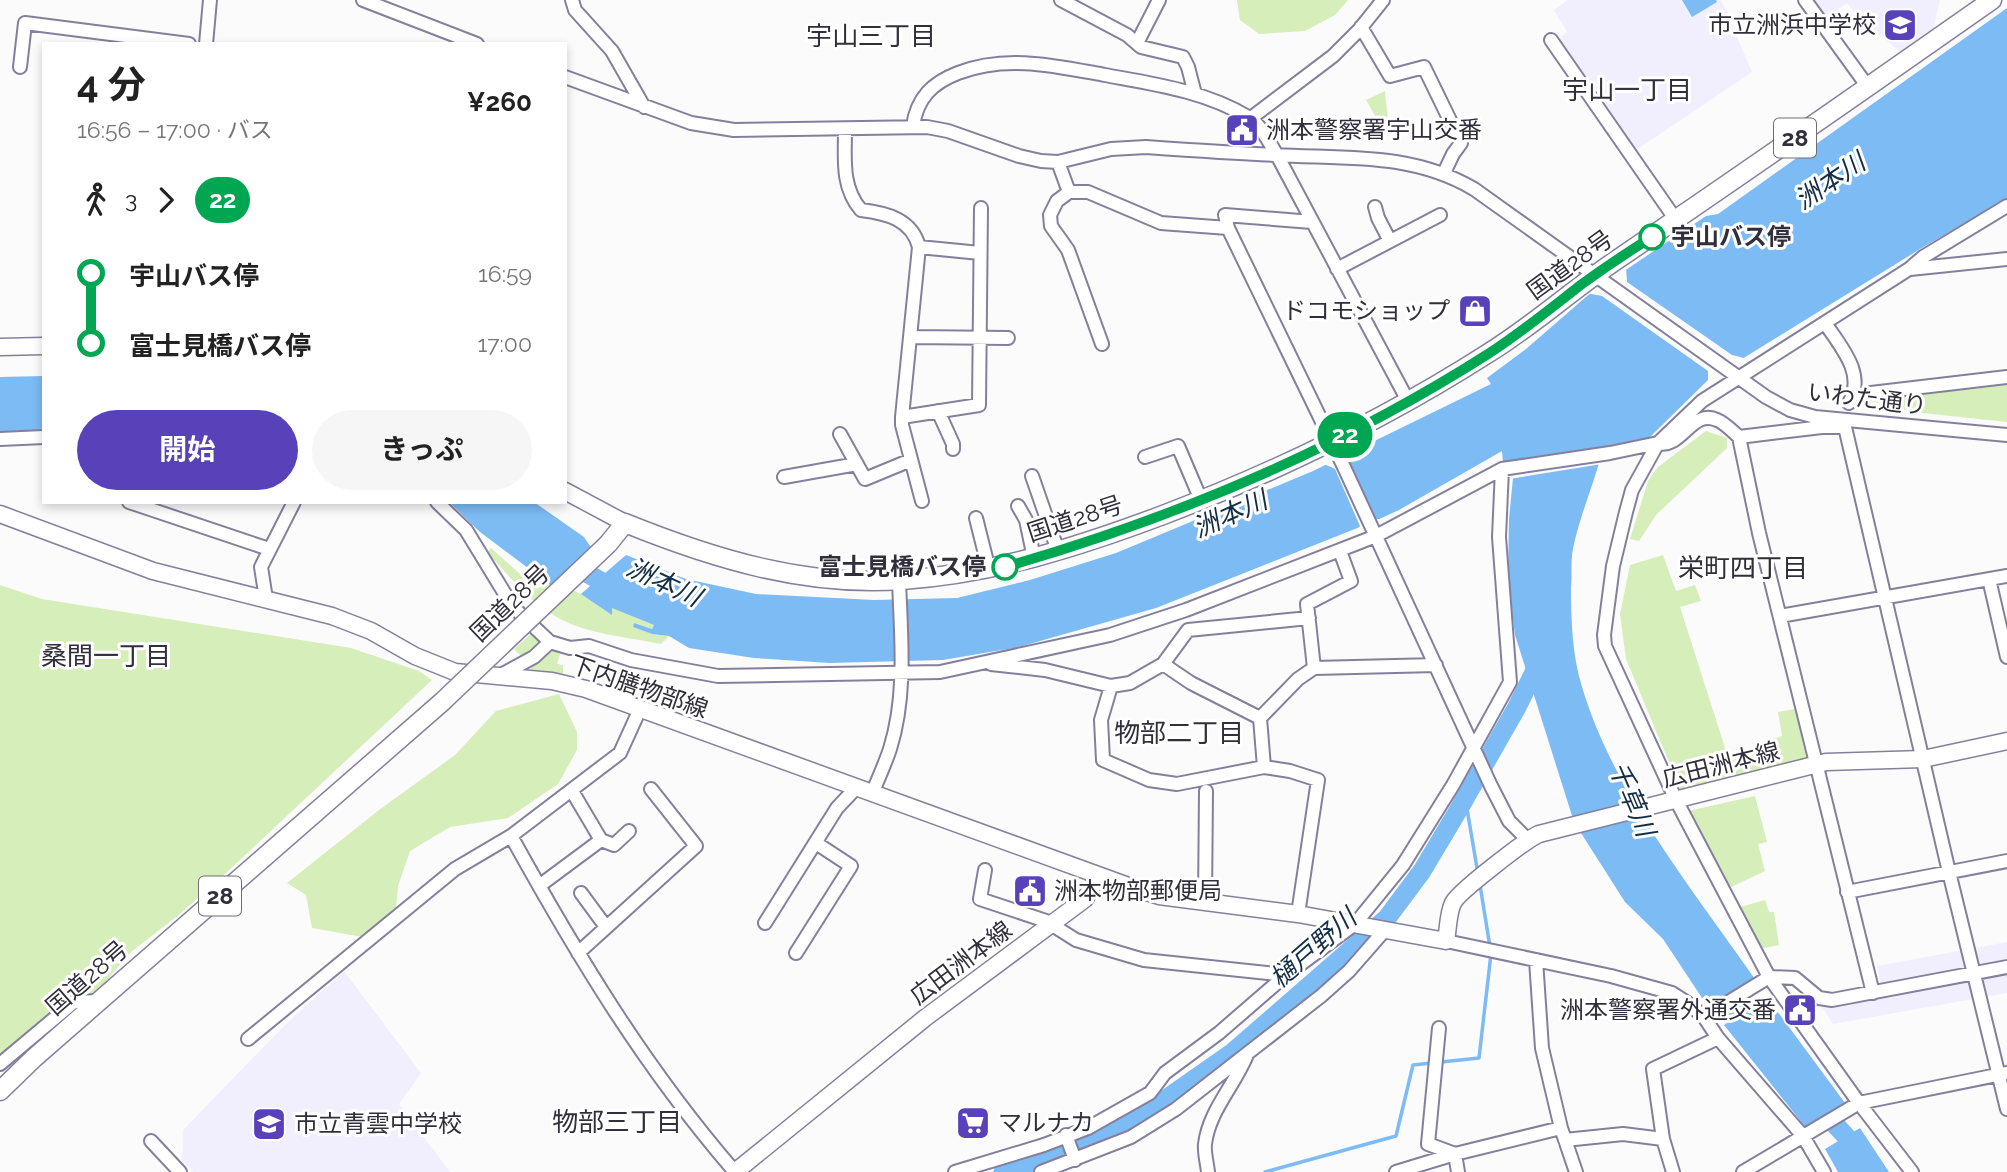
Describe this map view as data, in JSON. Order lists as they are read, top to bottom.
{
  "streets": {
    "highway": ["28", "国道28号"],
    "main road": ["下内膳物部線", "広田洲本線"],
    "street": ["いわた通り"]
  },
  "crossings": [
    ["国道28号", "いわた通り"],
    ["下内膳物部線", "広田洲本線"]
  ],
  "districts": [
    "宇山三丁目",
    "宇山一丁目",
    "栄町四丁目",
    "桑間一丁目",
    "物部二丁目",
    "物部三丁目"
  ],
  "water": ["洲本川", "千草川", "樋戸野川"],
  "places": {
    "school or university": ["市立洲浜中学校", "市立青雲中学校"],
    "public building": ["洲本警察署宇山交番", "洲本物部郵便局", "洲本警察署外通交番"],
    "other": ["宇山バス停", "富士見橋バス停"],
    "shop": ["ドコモショップ"],
    "supermarket": ["マルナカ"]
  },
  "lines": ["bus line 22"],
  "page": {
    "on_map": "22",
    "heading": ["4 分", "16:56 – 17:00 · バス", "¥260"],
    "legs": ["3", "22"],
    "list": [
      {
        "name": "宇山バス停",
        "value": "16:59"
      },
      {
        "name": "富士見橋バス停",
        "value": "17:00"
      }
    ],
    "buttons": ["開始", "きっぷ"]
  }
}
